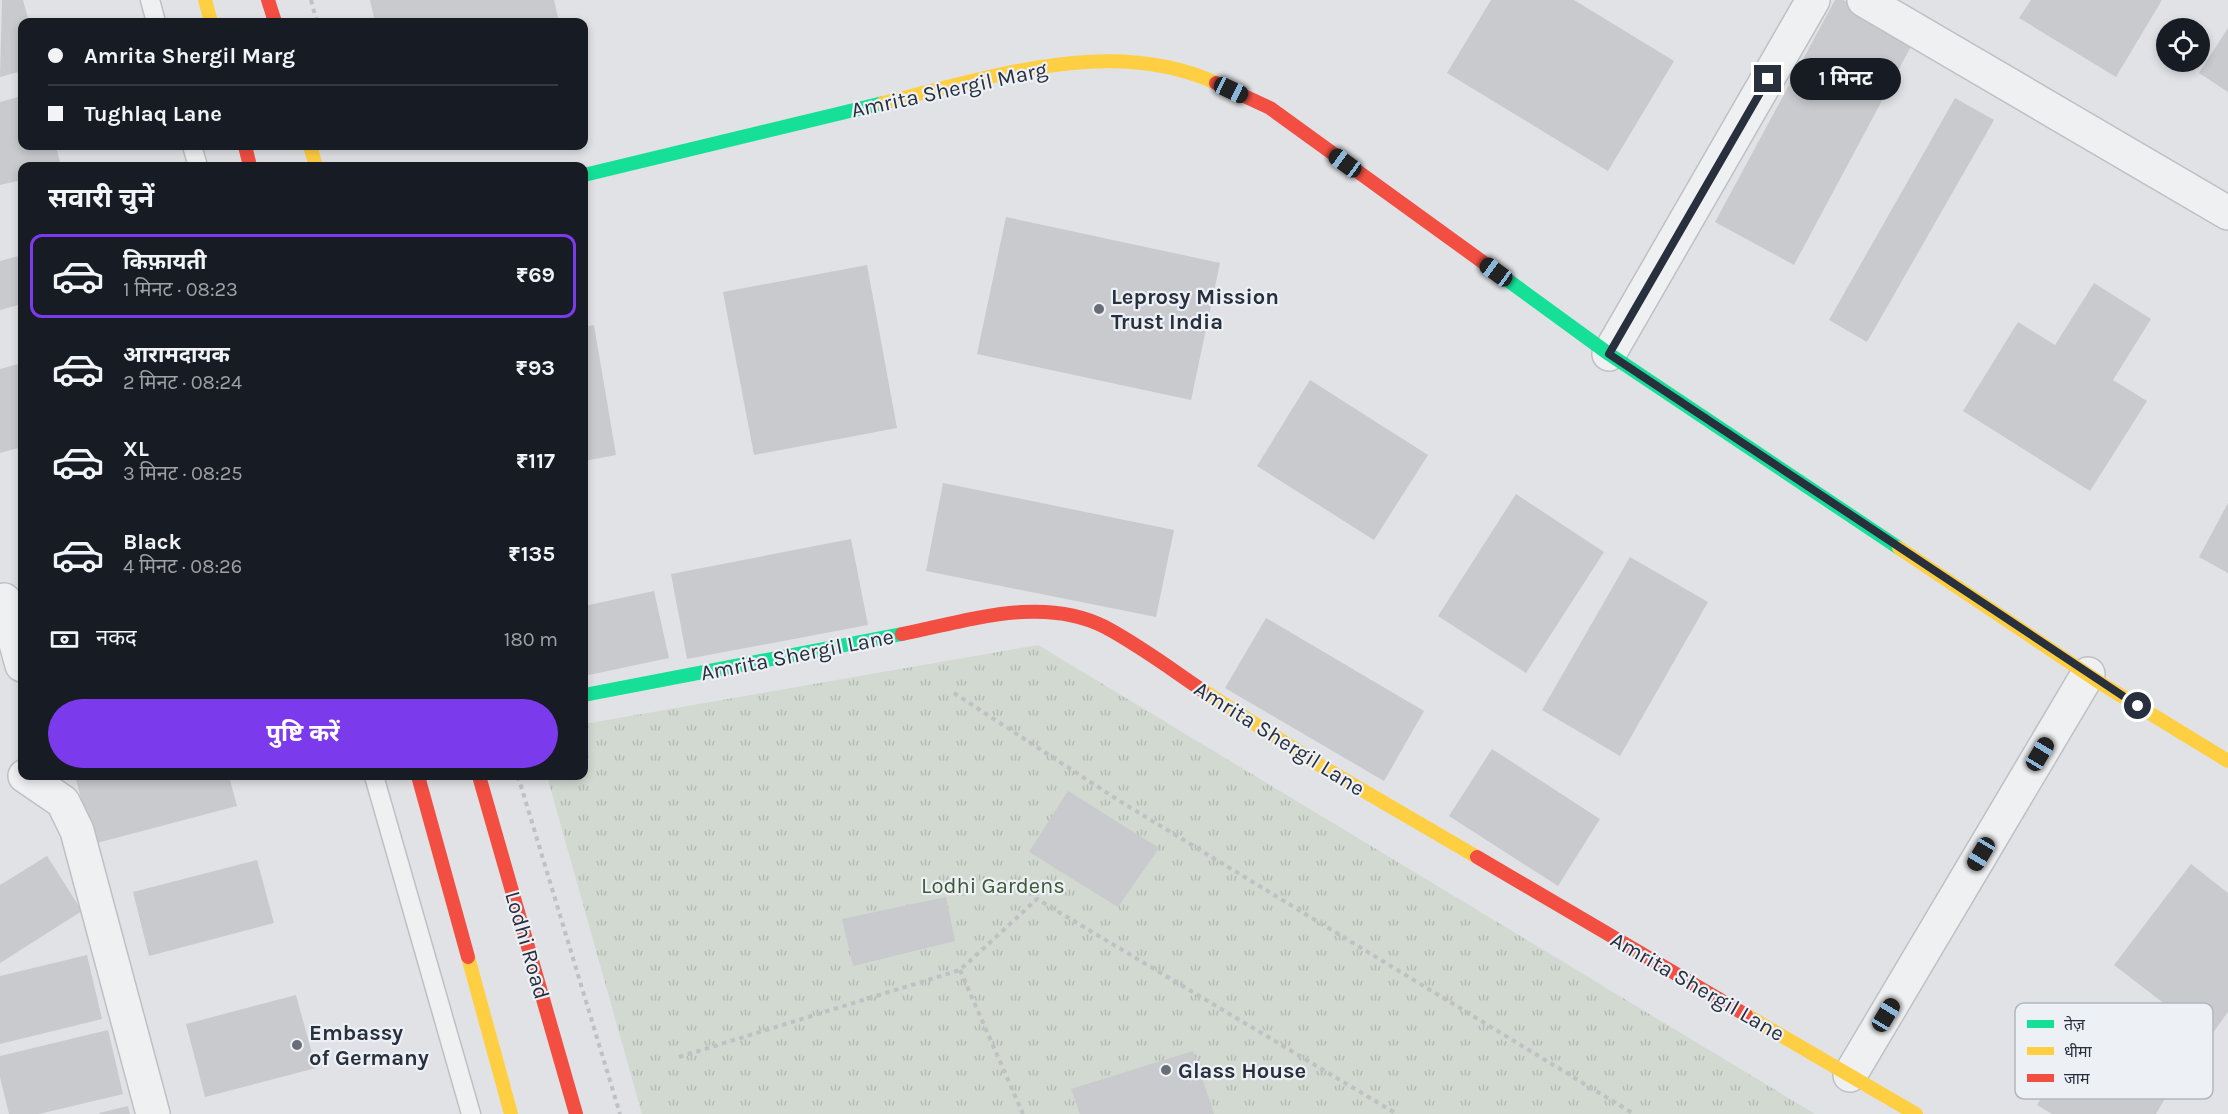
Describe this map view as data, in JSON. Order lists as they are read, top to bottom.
{
  "streets": {
    "street": ["Amrita Shergil Marg", "Amrita Shergil Lane", "Lodhi Road"]
  },
  "parks": ["Lodhi Gardens"],
  "places": ["Leprosy Mission Trust India", "Embassy of Germany", "Glass House"],
  "legend": ["तेज़", "धीमा", "जाम"],
  "page": {
    "banner": ["Amrita Shergil Marg", "Tughlaq Lane"],
    "bubble": "1 मिनट",
    "heading": "सवारी चुनें",
    "list": [
      {
        "name": "किफ़ायती",
        "note": "1 मिनट · 08:23",
        "value": "₹69"
      },
      {
        "name": "आरामदायक",
        "note": "2 मिनट · 08:24",
        "value": "₹93"
      },
      {
        "name": "XL",
        "note": "3 मिनट · 08:25",
        "value": "₹117"
      },
      {
        "name": "Black",
        "note": "4 मिनट · 08:26",
        "value": "₹135"
      }
    ],
    "pay": ["नकद", "180 m"],
    "buttons": "पुष्टि करें"
  }
}
